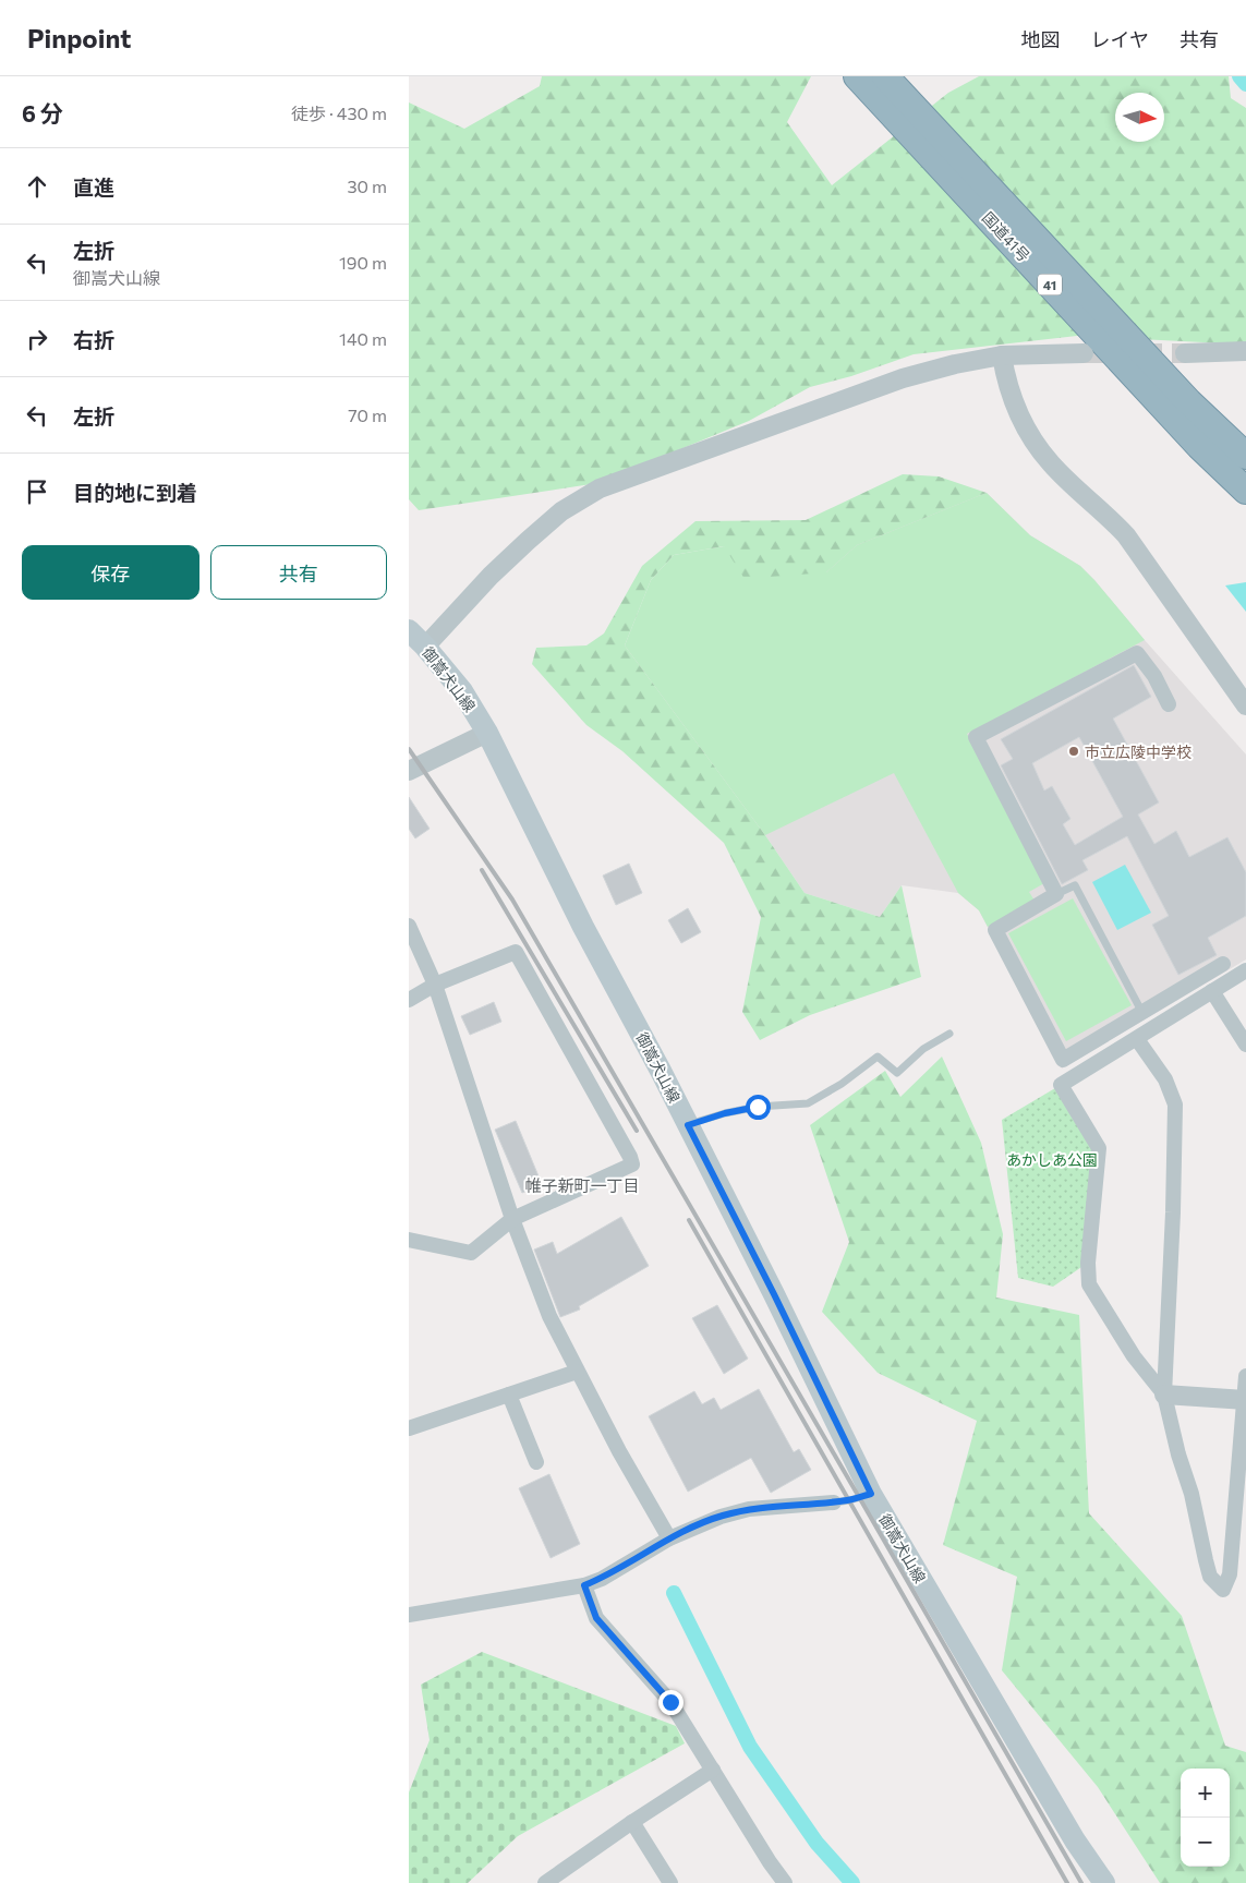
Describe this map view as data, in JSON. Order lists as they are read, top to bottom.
{
  "streets": {
    "highway": ["国道41号", "41"],
    "main road": ["御嵩犬山線"]
  },
  "districts": ["帷子新町一丁目"],
  "parks": ["あかしあ公園"],
  "places": ["市立広陵中学校"],
  "north": "right",
  "page": {
    "header": "Pinpoint",
    "nav": ["地図", "レイヤ", "共有"],
    "heading": ["6 分", "徒歩 · 430 m"],
    "list": [
      ["直進", "30 m"],
      ["左折", "御嵩犬山線", "190 m"],
      ["右折", "140 m"],
      ["左折", "70 m"],
      "目的地に到着"
    ],
    "buttons": ["保存", "共有"],
    "map_buttons": ["+", "−"]
  }
}
